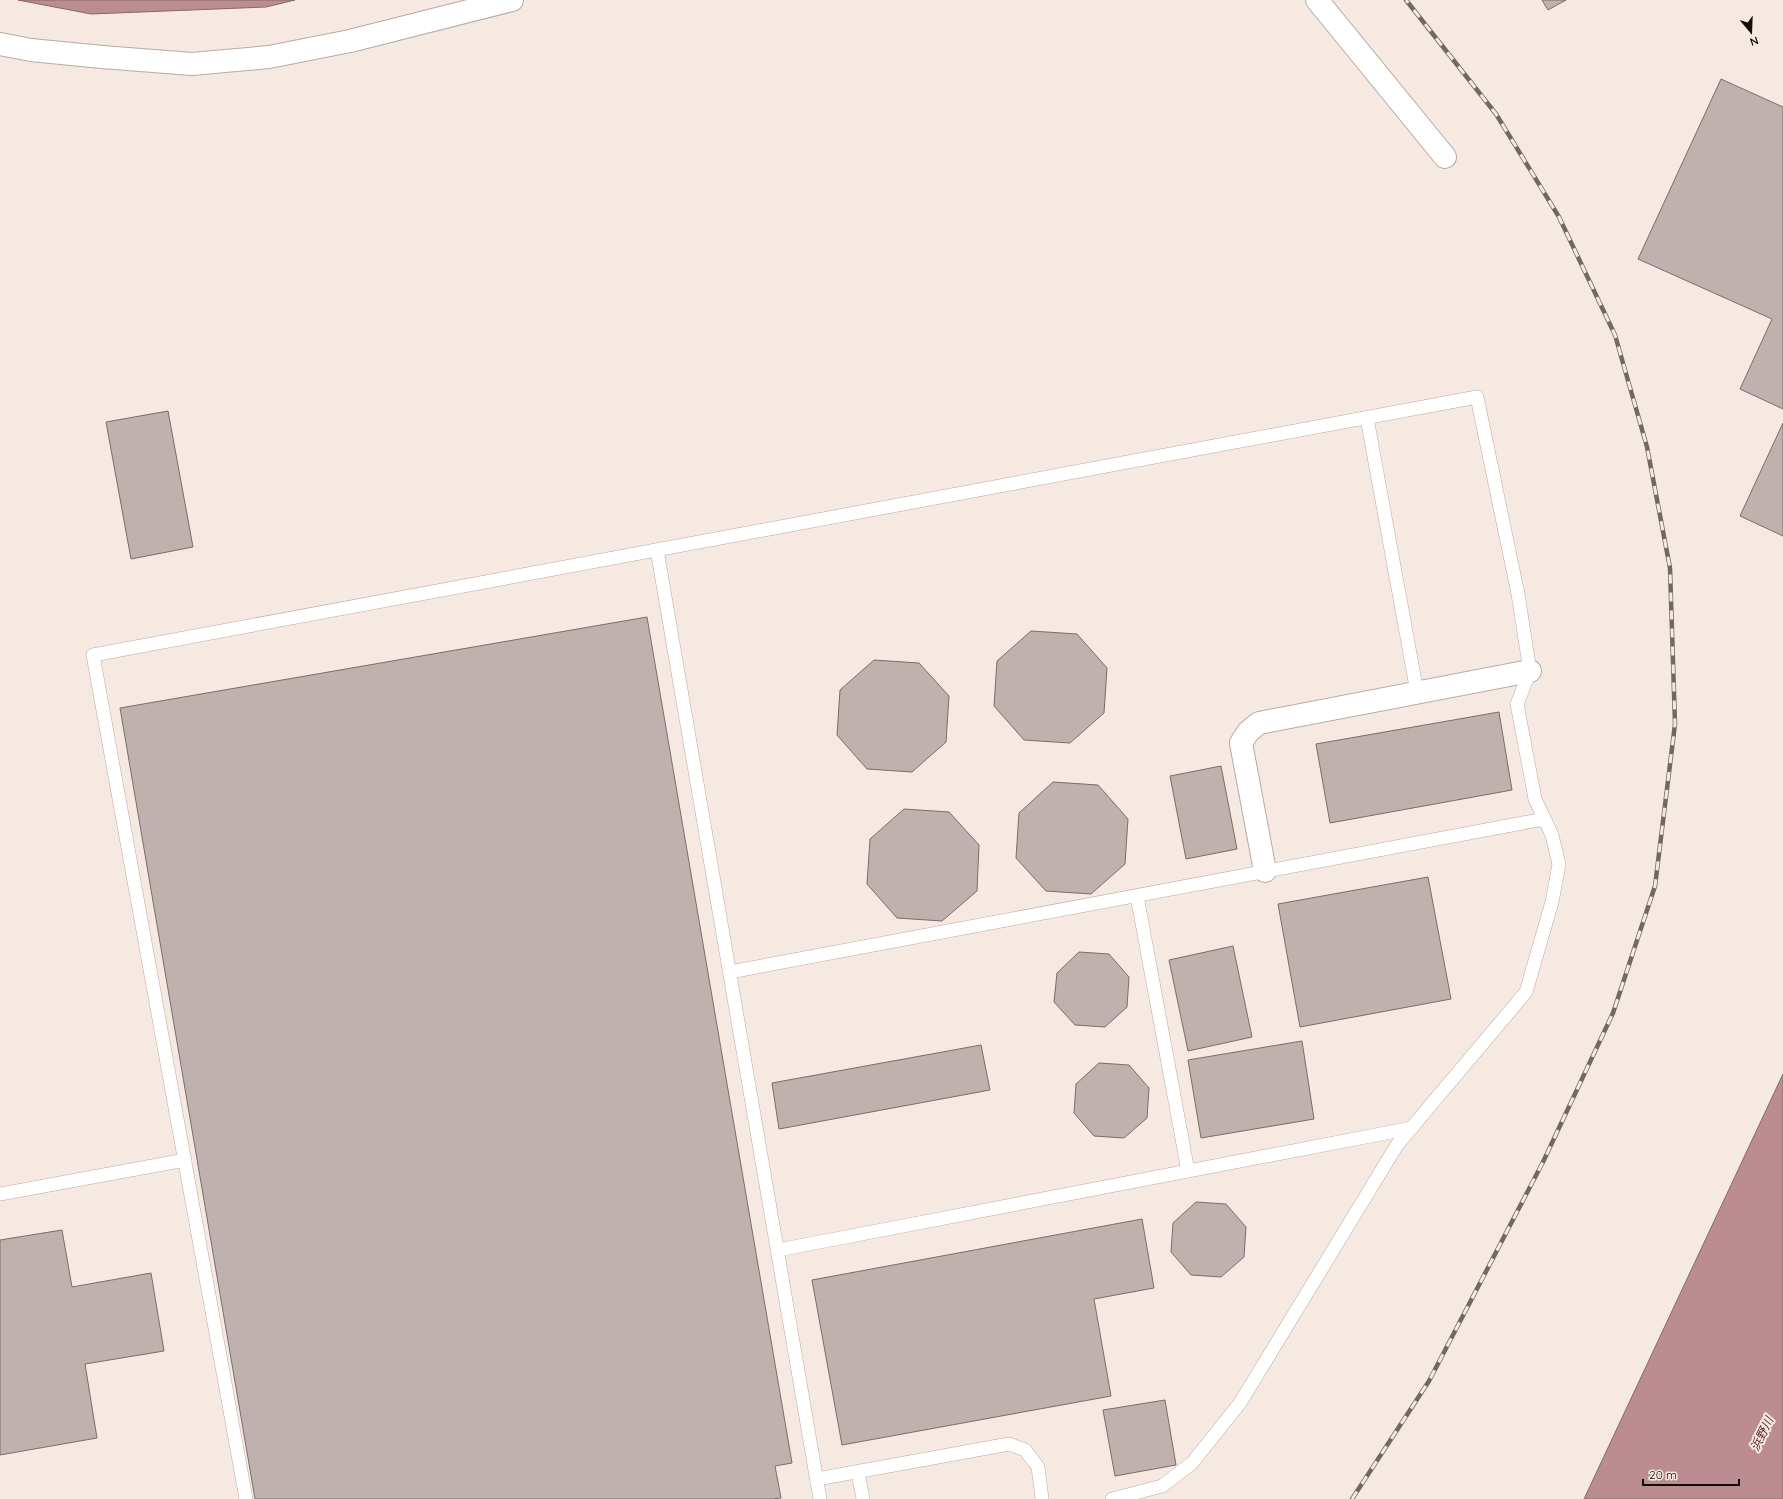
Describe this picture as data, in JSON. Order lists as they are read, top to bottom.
{
  "water": ["浜野川"],
  "scale_bar": "20 m",
  "north": "bottom"
}
